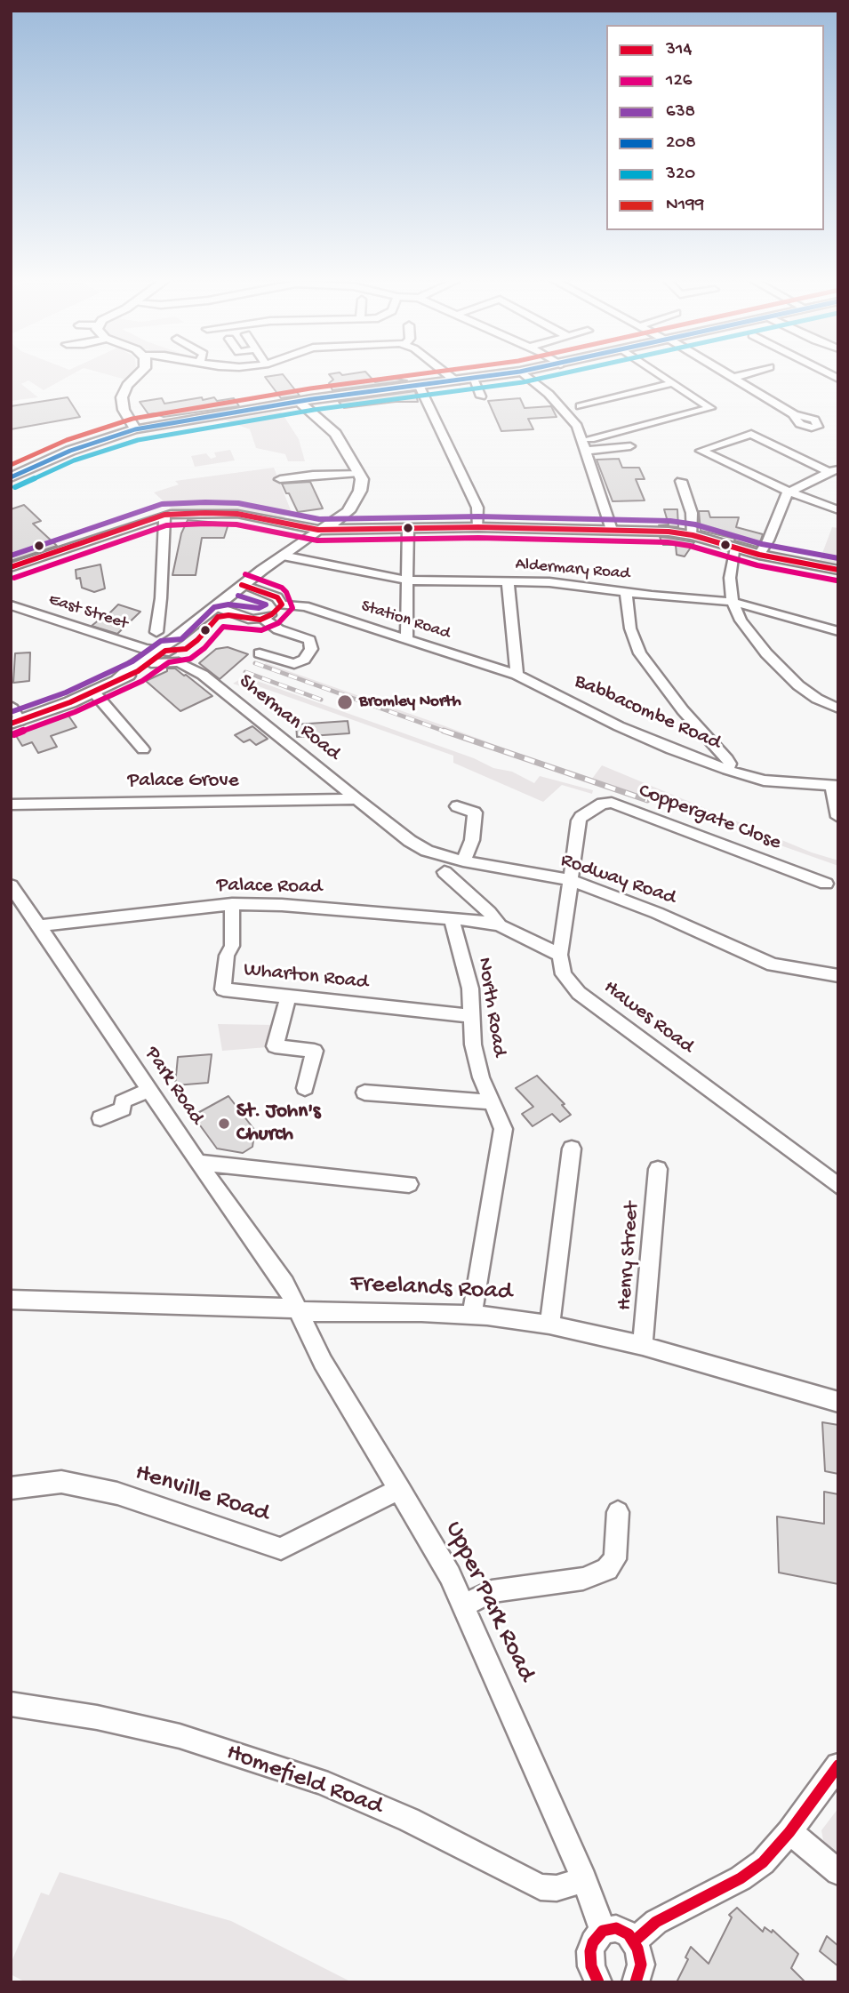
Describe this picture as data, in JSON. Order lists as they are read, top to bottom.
{
  "streets": {
    "street": [
      "Aldermary Road",
      "East Street",
      "Station Road",
      "Babbacombe Road",
      "Sherman Road",
      "Palace Grove",
      "Coppergate Close",
      "Rodway Road",
      "Palace Road",
      "Wharton Road",
      "North Road",
      "Hawes Road",
      "Park Road",
      "Henry Street",
      "Freelands Road",
      "Henville Road",
      "Upper Park Road",
      "Homefield Road"
    ]
  },
  "crossings": [
    ["East Street", "Sherman Road"],
    ["Station Road", "Babbacombe Road"],
    ["Sherman Road", "Palace Grove"],
    ["Sherman Road", "Rodway Road"],
    ["Palace Grove", "Rodway Road"],
    ["Coppergate Close", "Hawes Road"],
    ["Rodway Road", "Hawes Road"],
    ["Palace Road", "Wharton Road"],
    ["Palace Road", "North Road"],
    ["Palace Road", "Park Road"],
    ["Wharton Road", "North Road"],
    ["North Road", "Freelands Road"],
    ["Park Road", "Freelands Road"],
    ["Park Road", "Upper Park Road"],
    ["Henry Street", "Freelands Road"],
    ["Freelands Road", "Upper Park Road"],
    ["Henville Road", "Upper Park Road"],
    ["Upper Park Road", "Homefield Road"]
  ],
  "places": ["Bromley North", "St. John's Church"],
  "lines": [
    "transit line 208",
    "transit line 320",
    "transit line N199",
    "transit line 638",
    "transit line 314",
    "transit line 126"
  ],
  "legend": [
    "314",
    "126",
    "638",
    "208",
    "320",
    "N199"
  ]
}
